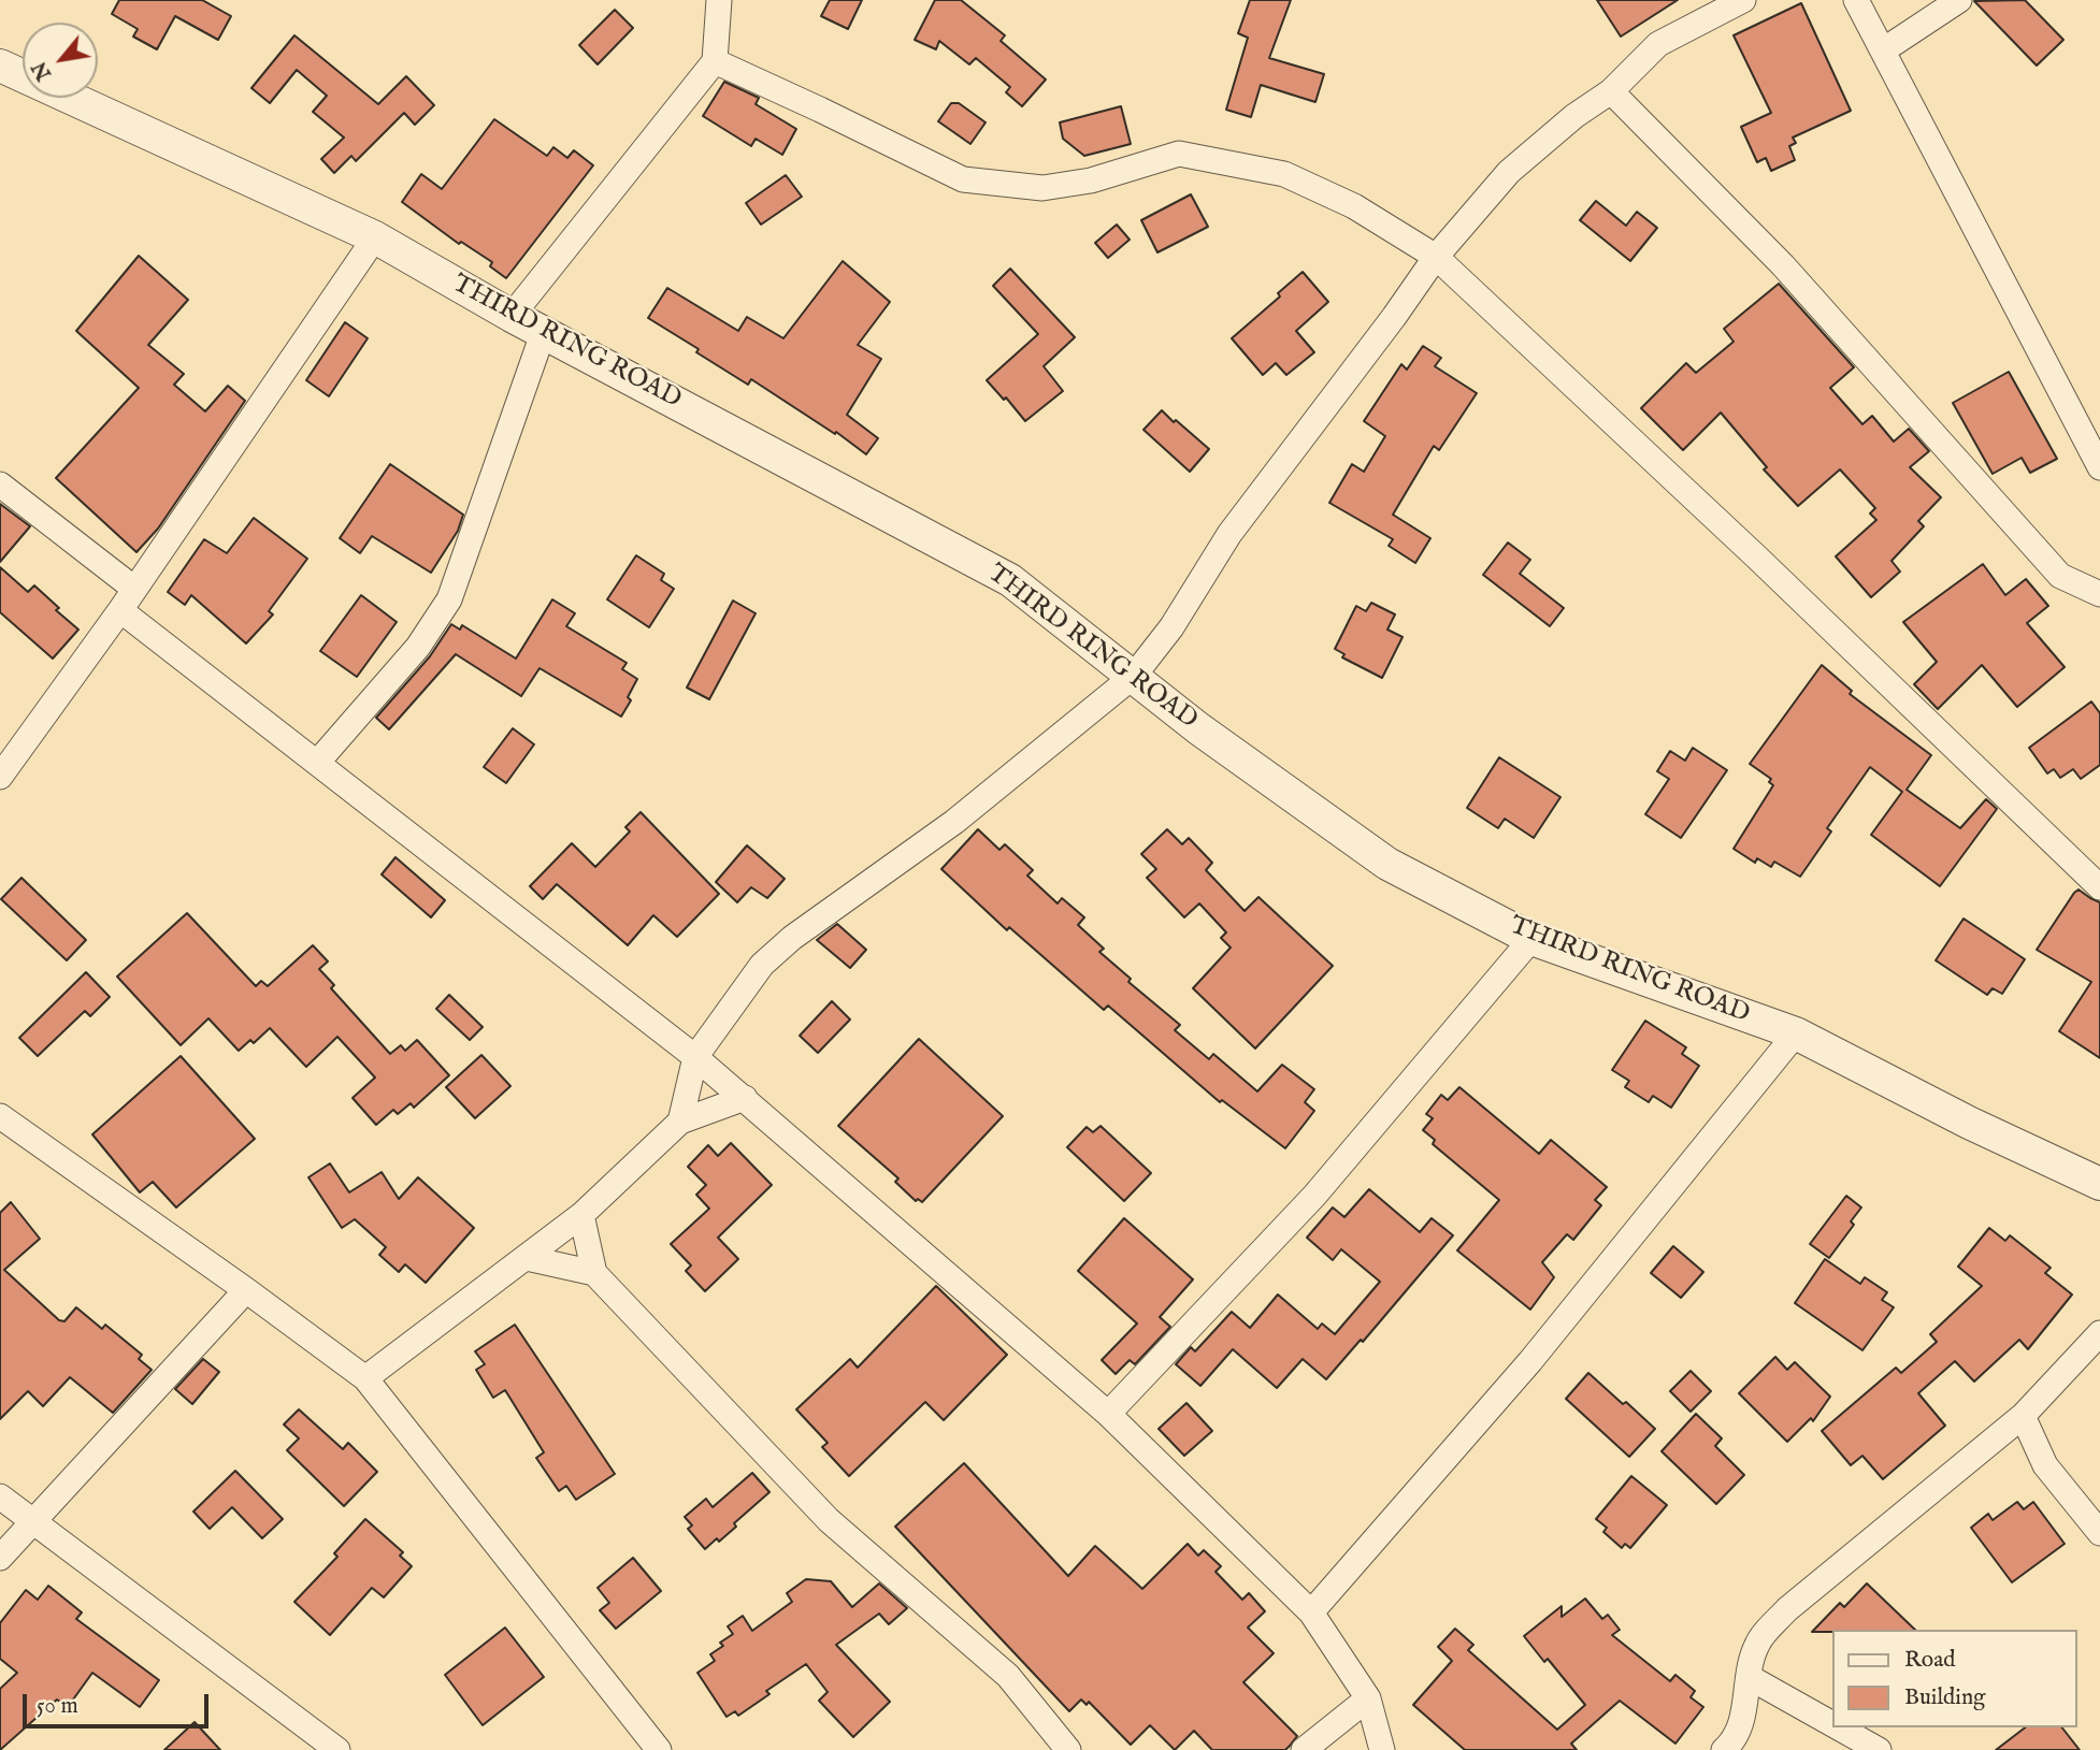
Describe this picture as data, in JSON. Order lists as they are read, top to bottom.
{
  "streets": {
    "street": ["THIRD RING ROAD"]
  },
  "legend": ["Road", "Building"],
  "scale_bar": "50 m",
  "north": "bottom left"
}
